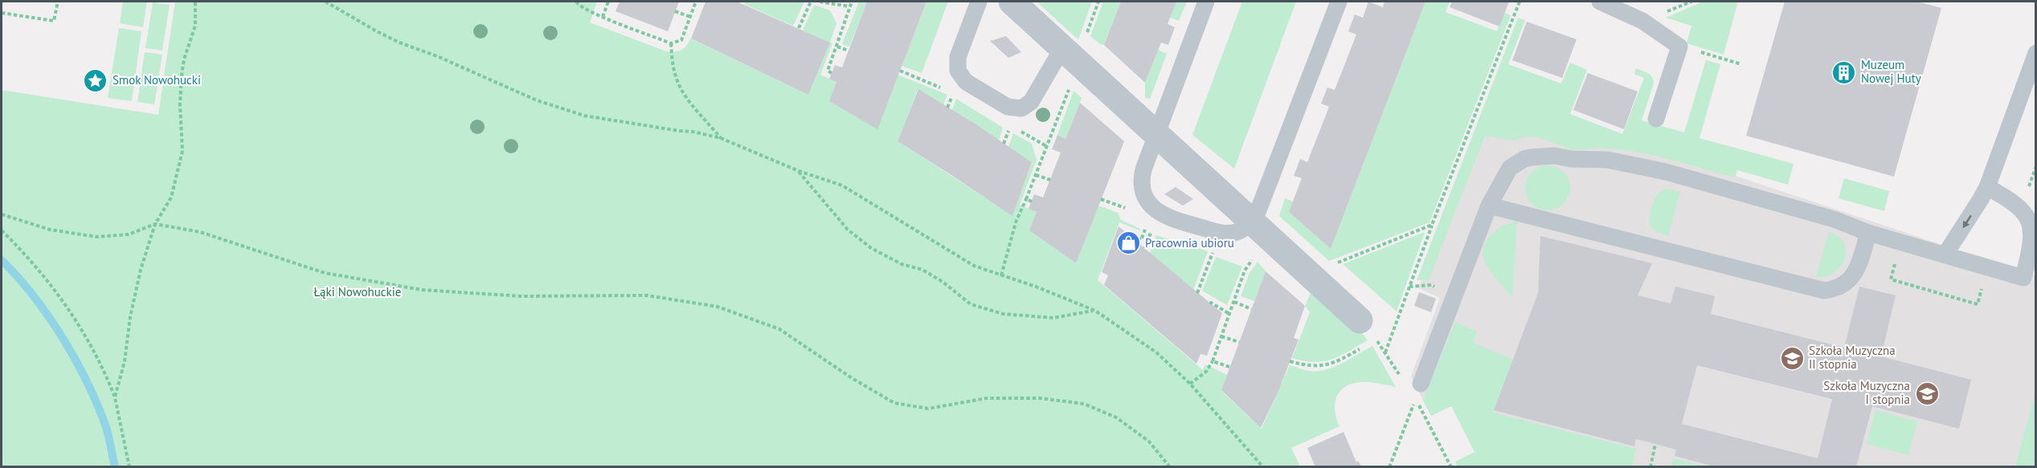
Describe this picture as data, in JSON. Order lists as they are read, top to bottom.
{
  "parks": ["Łąki Nowohuckie"],
  "places": {
    "building": ["Muzeum Nowej Huty"],
    "place": ["Smok Nowohucki"],
    "shop": ["Pracownia ubioru"],
    "school or university": ["Szkoła Muzyczna II stopnia", "Szkoła Muzyczna I stopnia"]
  }
}
